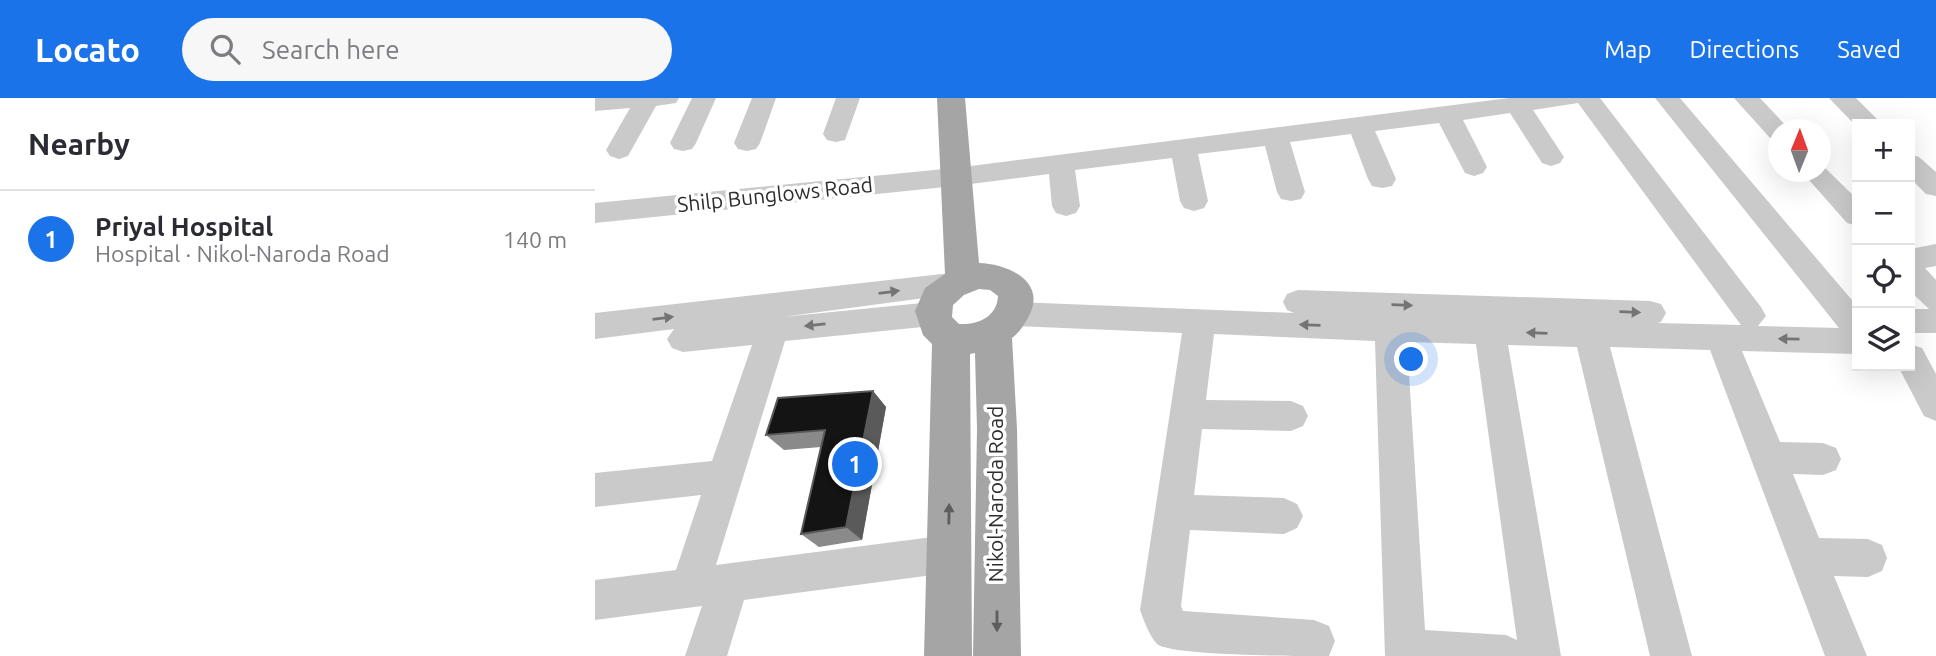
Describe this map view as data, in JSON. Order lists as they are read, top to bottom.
{
  "streets": {
    "main road": ["Nikol-Naroda Road"],
    "street": ["Shilp Bunglows Road"]
  },
  "north": "top",
  "page": {
    "header": "Locato",
    "search": "Search here",
    "nav": ["Map", "Directions", "Saved"],
    "heading": "Nearby",
    "map_buttons": ["+", "−"],
    "list": [
      {
        "mark": "1",
        "name": "Priyal Hospital",
        "note": "Hospital · Nikol-Naroda Road",
        "value": "140 m"
      }
    ],
    "pins": "1"
  }
}
